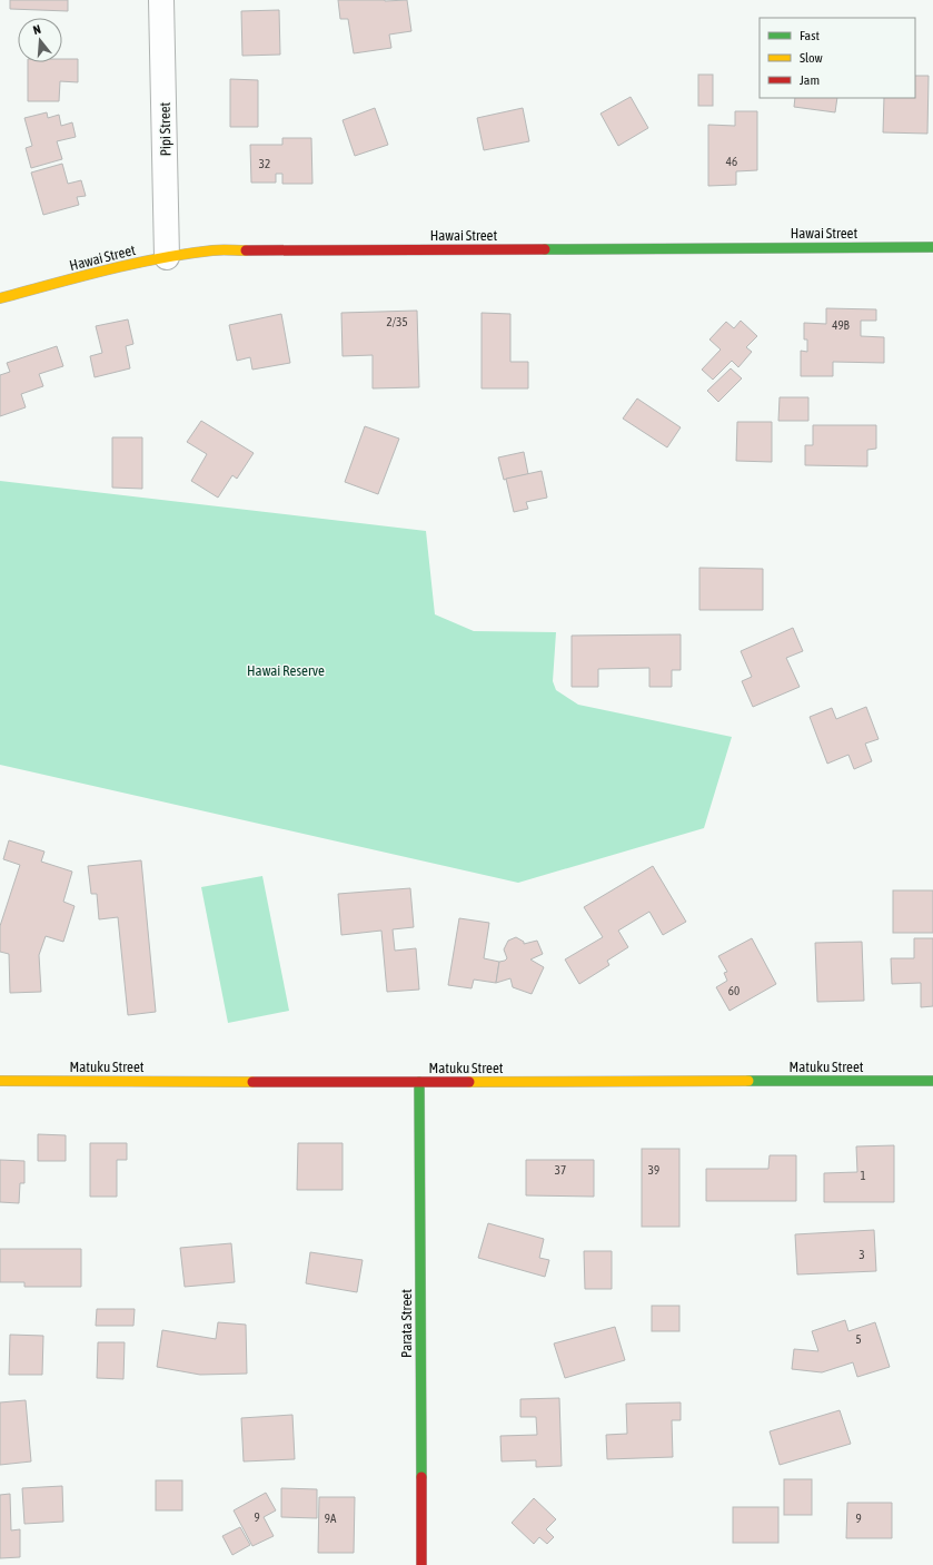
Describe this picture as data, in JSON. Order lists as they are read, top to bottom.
{
  "streets": {
    "street": [
      "Pipi Street",
      "Hawai Street",
      "Matuku Street",
      "Parata Street"
    ]
  },
  "crossings": [
    ["Pipi Street", "Hawai Street"],
    ["Matuku Street", "Parata Street"]
  ],
  "parks": ["Hawai Reserve"],
  "house_numbers": [
    "46",
    "32",
    "2/35",
    "49B",
    "60",
    "37",
    "39",
    "1",
    "3",
    "5",
    "9",
    "9A",
    "9"
  ],
  "legend": ["Fast", "Slow", "Jam"],
  "north": "top"
}
